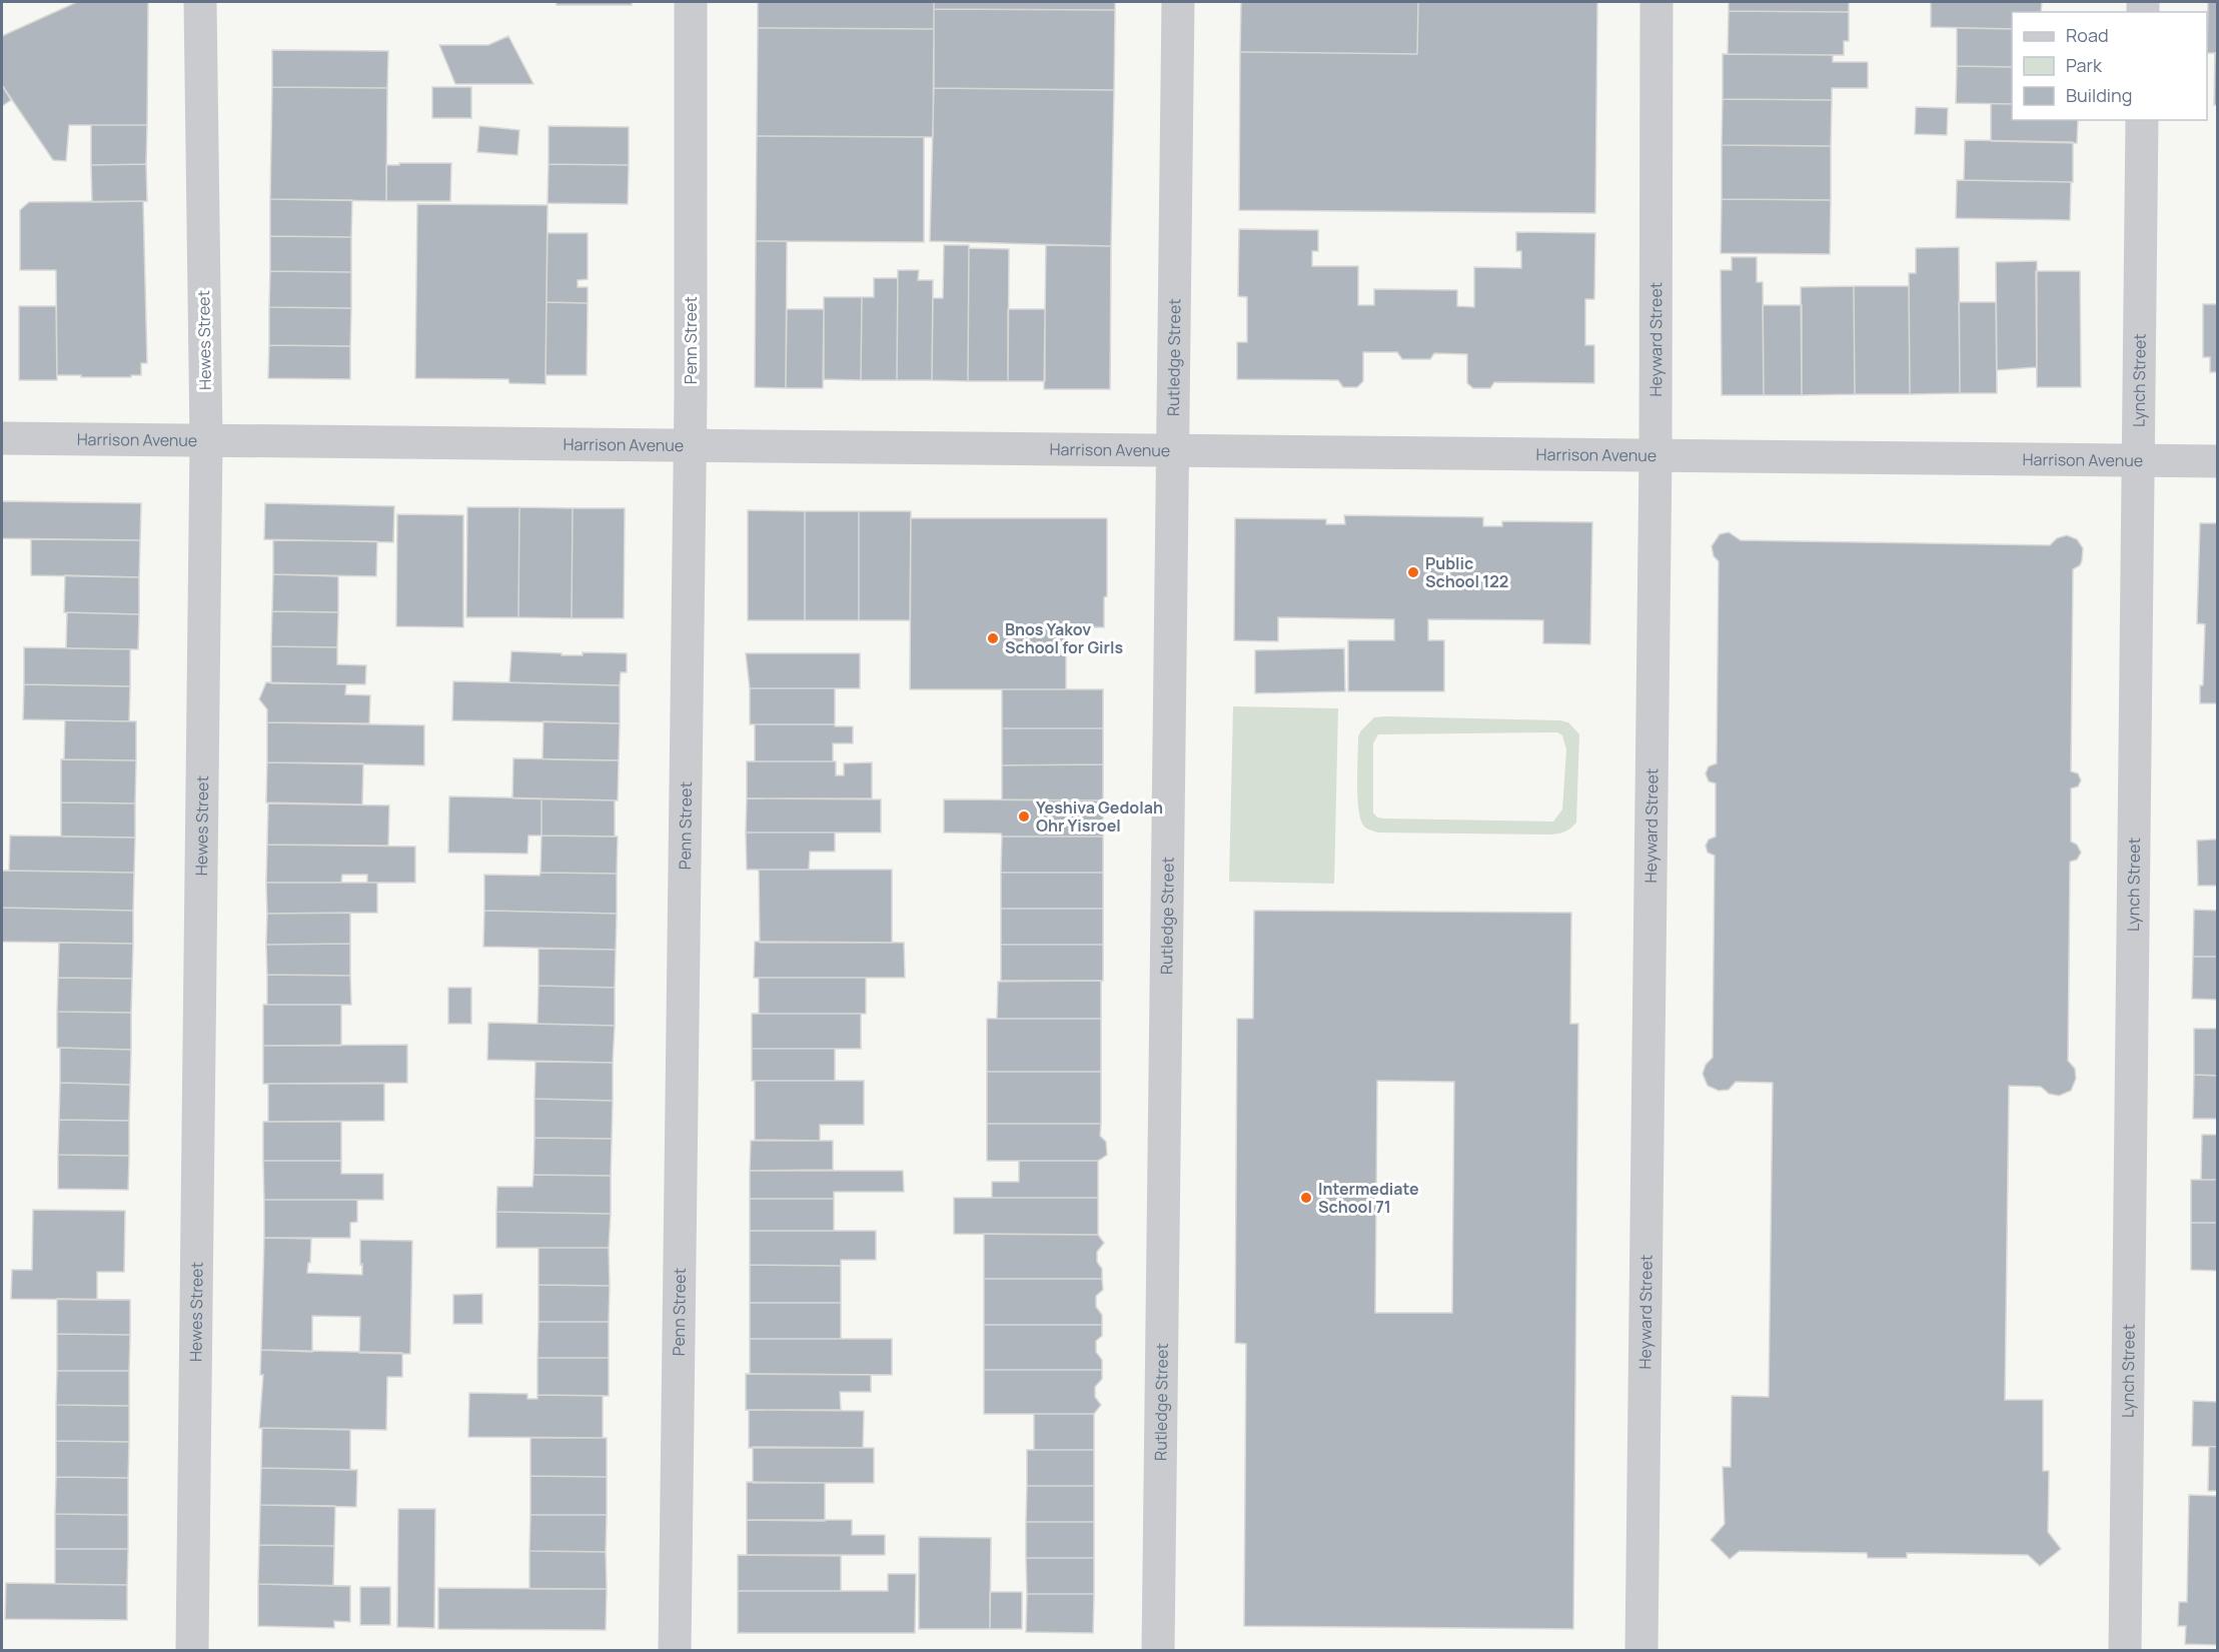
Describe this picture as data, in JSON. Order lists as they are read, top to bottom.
{
  "streets": {
    "street": [
      "Hewes Street",
      "Penn Street",
      "Heyward Street",
      "Rutledge Street",
      "Lynch Street",
      "Harrison Avenue"
    ]
  },
  "crossings": [
    ["Hewes Street", "Harrison Avenue"],
    ["Penn Street", "Harrison Avenue"],
    ["Heyward Street", "Harrison Avenue"],
    ["Rutledge Street", "Harrison Avenue"],
    ["Lynch Street", "Harrison Avenue"]
  ],
  "places": [
    "Public School 122",
    "Bnos Yakov School for Girls",
    "Yeshiva Gedolah Ohr Yisroel",
    "Intermediate School 71"
  ],
  "legend": ["Road", "Park", "Building"]
}
